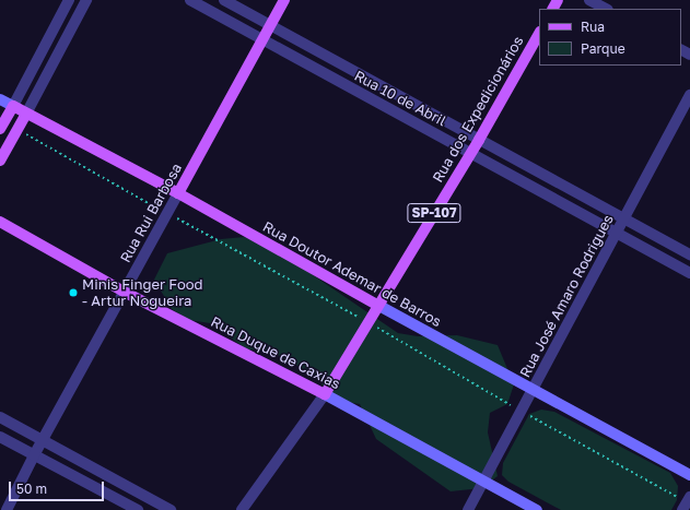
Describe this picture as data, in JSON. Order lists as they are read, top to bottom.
{
  "streets": {
    "main road": [
      "Rua dos Expedicionários",
      "Rua Rui Barbosa",
      "SP-107",
      "Rua Doutor Ademar de Barros",
      "Rua Duque de Caxias"
    ],
    "street": ["Rua 10 de Abril", "Rua José Amaro Rodrigues"]
  },
  "crossings": [
    ["Rua 10 de Abril", "Rua dos Expedicionários"],
    ["Rua 10 de Abril", "Rua Rui Barbosa"],
    ["Rua 10 de Abril", "Rua José Amaro Rodrigues"],
    ["Rua dos Expedicionários", "Rua Doutor Ademar de Barros"],
    ["Rua dos Expedicionários", "Rua Duque de Caxias"],
    ["Rua Rui Barbosa", "Rua Doutor Ademar de Barros"],
    ["Rua Rui Barbosa", "Rua Duque de Caxias"],
    ["Rua Doutor Ademar de Barros", "Rua José Amaro Rodrigues"],
    ["Rua José Amaro Rodrigues", "Rua Duque de Caxias"]
  ],
  "places": ["Minis Finger Food - Artur Nogueira"],
  "legend": ["Rua", "Parque"],
  "scale_bar": "50 m"
}
